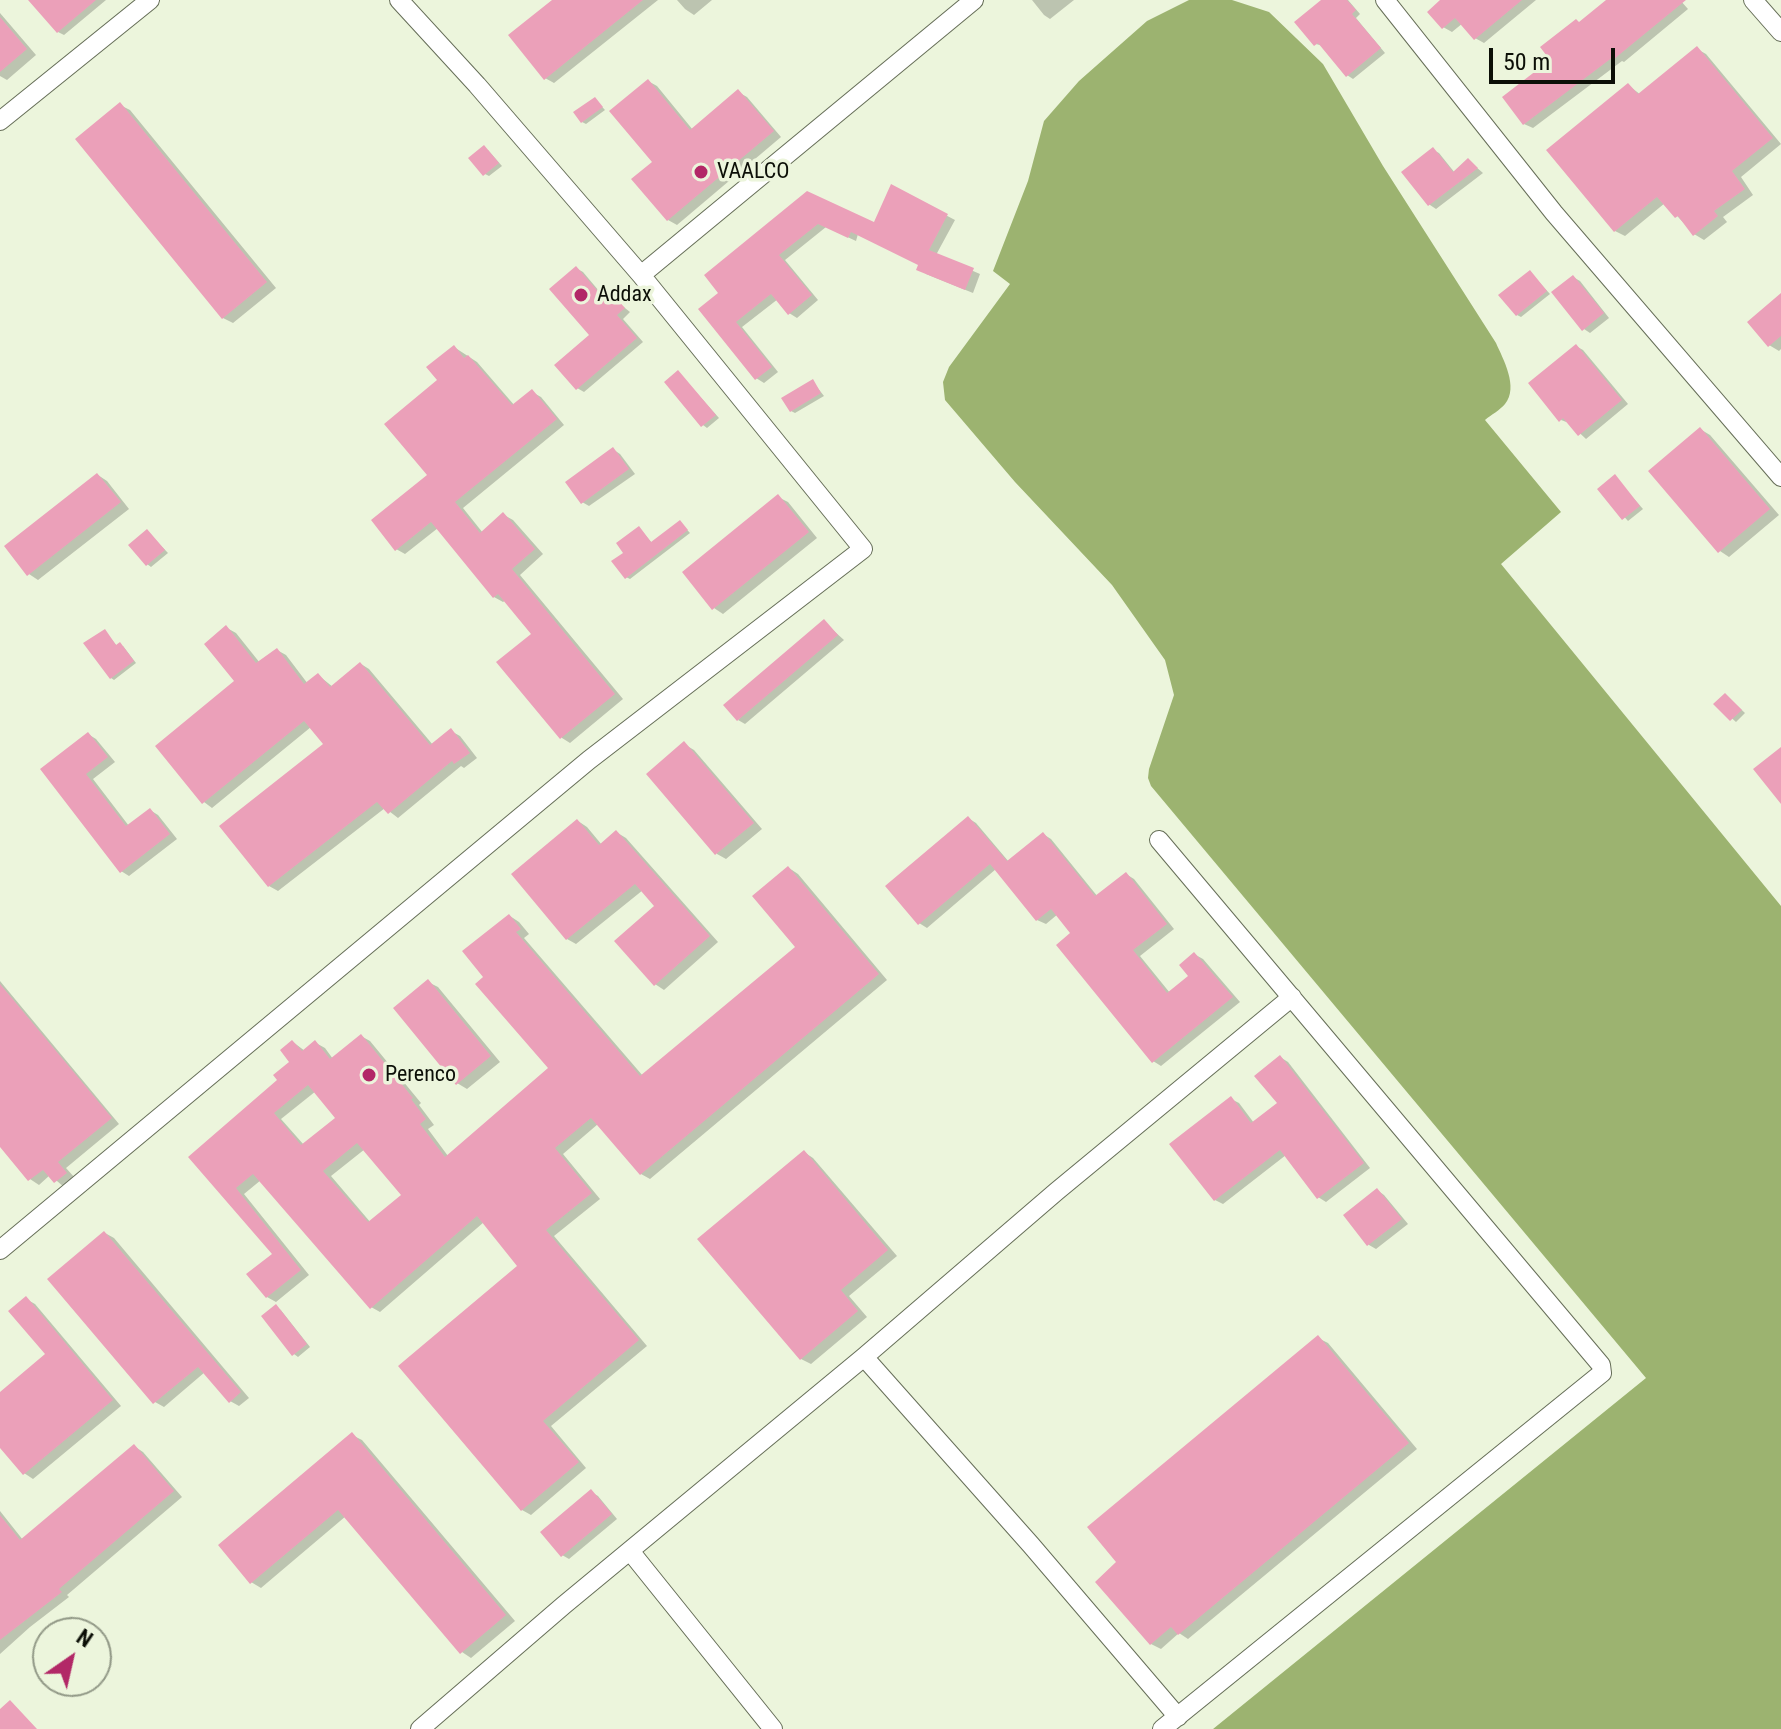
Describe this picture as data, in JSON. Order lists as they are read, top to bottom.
{
  "places": ["VAALCO", "Addax", "Perenco"],
  "scale_bar": "50 m",
  "north": "top right"
}
